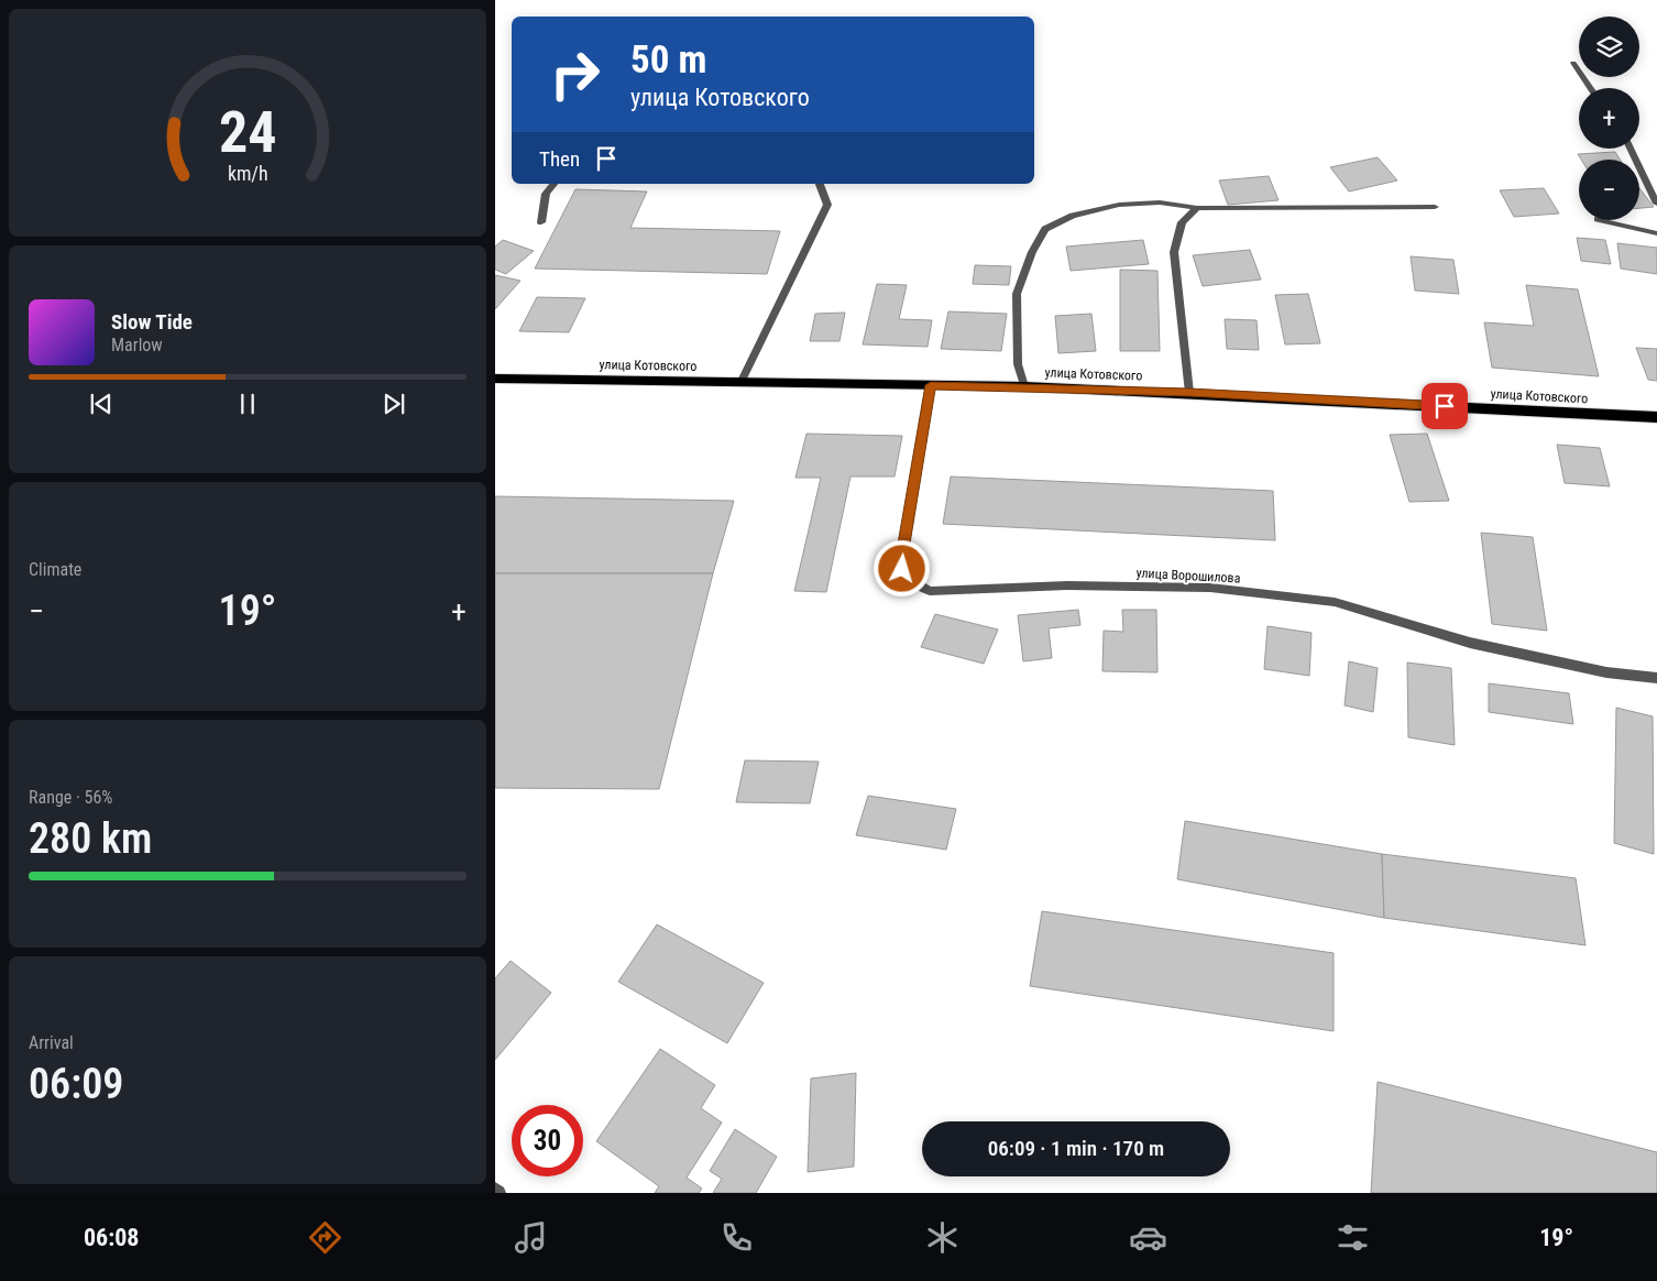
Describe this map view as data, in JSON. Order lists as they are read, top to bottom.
{
  "streets": {
    "highway": ["улица Котовского"],
    "street": ["улица Ворошилова"]
  },
  "crossings": [
    ["улица Котовского", "улица Ворошилова"]
  ],
  "page": {
    "map_buttons": ["+", "−"],
    "turn": ["50 m", "улица Котовского"],
    "then": "Then",
    "song": ["Slow Tide", "Marlow"],
    "tile": [
      "Climate",
      ["Range · 56%", "280 km"],
      ["Arrival", "06:09"]
    ],
    "heat": ["−", "19°", "+"],
    "limit": "30",
    "trip": "06:09 · 1 min · 170 m",
    "tabs": ["06:08", "19°"],
    "gauge": ["24", "km/h"]
  }
}
